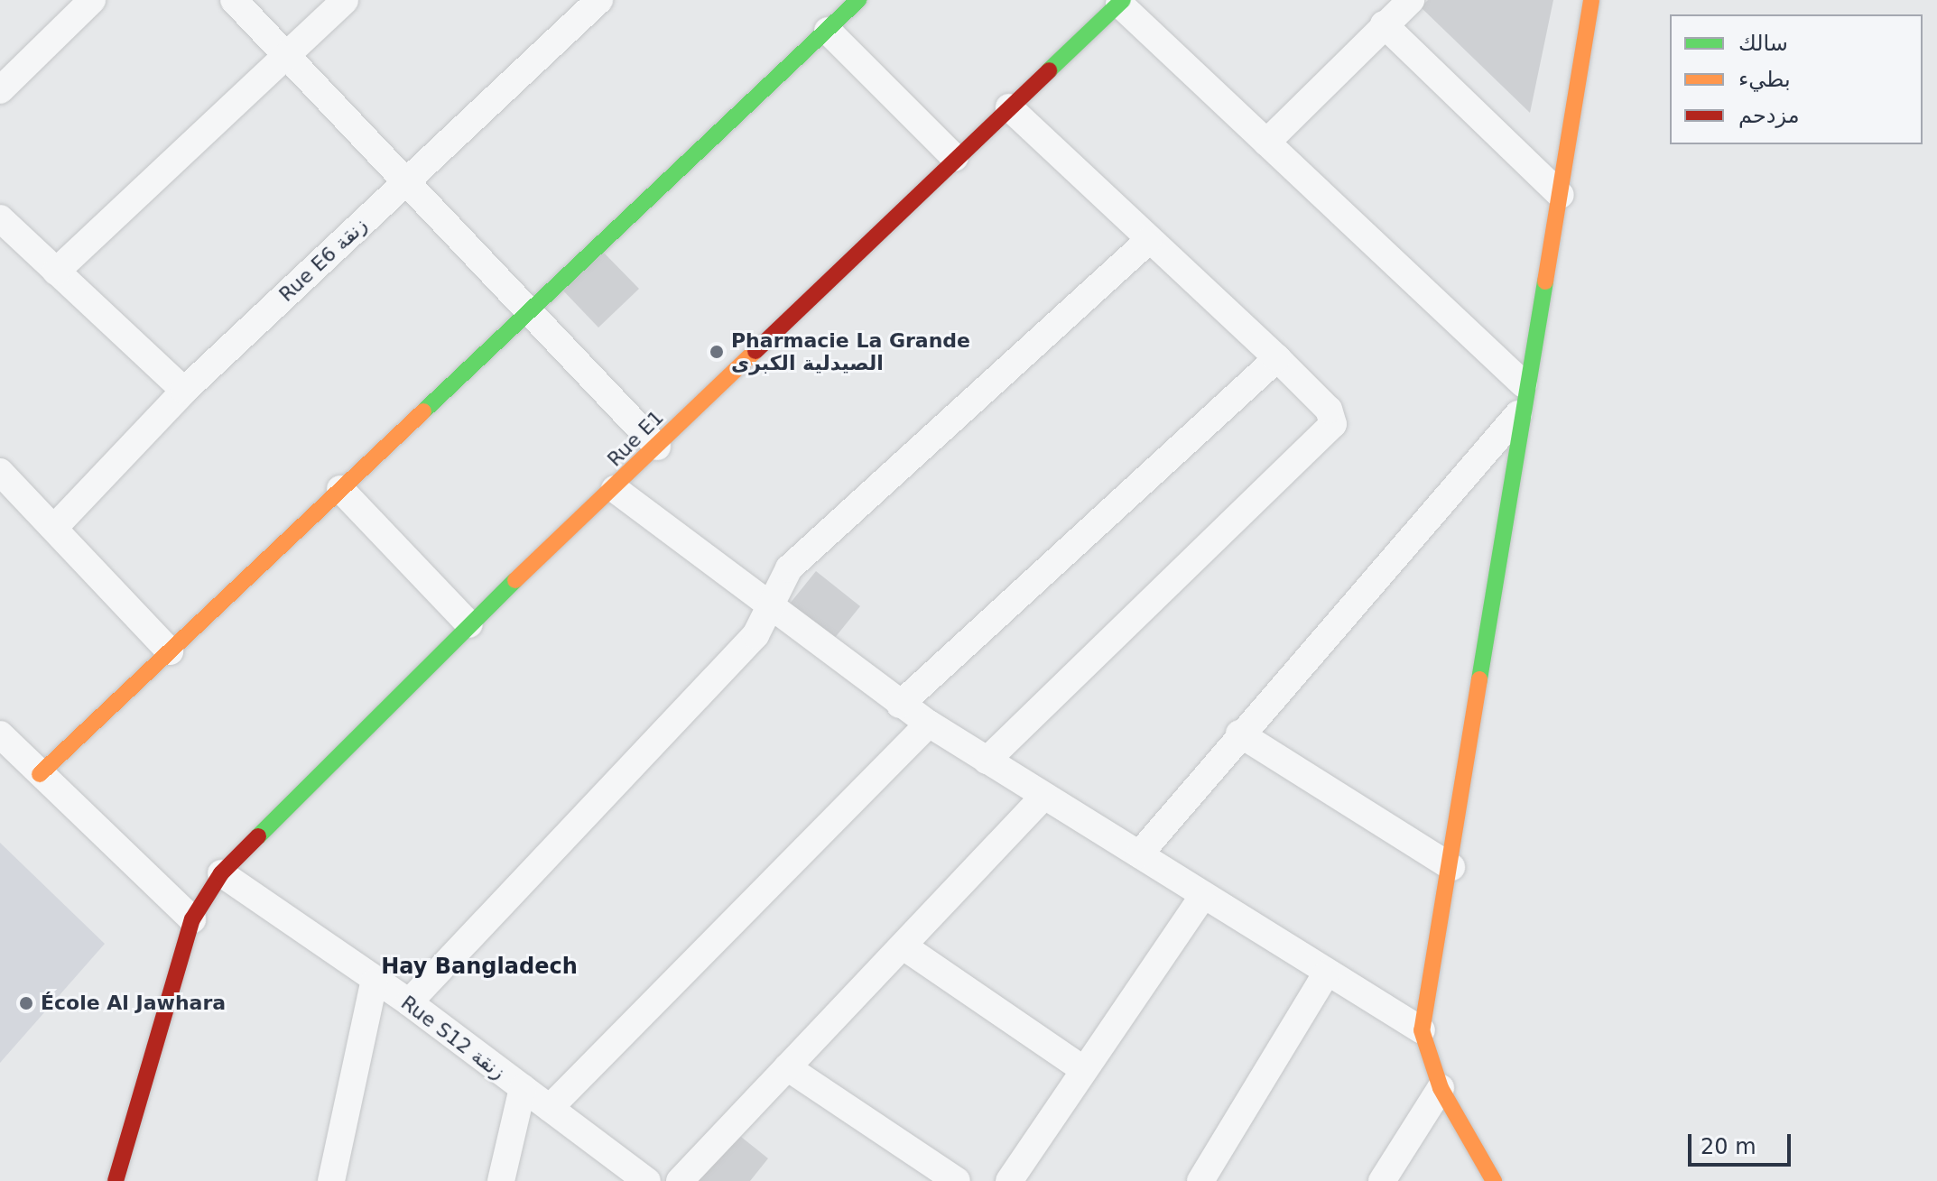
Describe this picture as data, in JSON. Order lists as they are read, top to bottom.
{
  "streets": {
    "street": ["Rue E6 زنقة", "Rue E1", "Rue S12 زنقة"]
  },
  "crossings": [
    ["Rue E1", "Rue S12 زنقة"]
  ],
  "districts": ["Hay Bangladech"],
  "places": ["Pharmacie La Grande الصيدلية الكبرى", "École Al Jawhara"],
  "legend": ["سالك", "بطيء", "مزدحم"],
  "scale_bar": "20 m"
}
